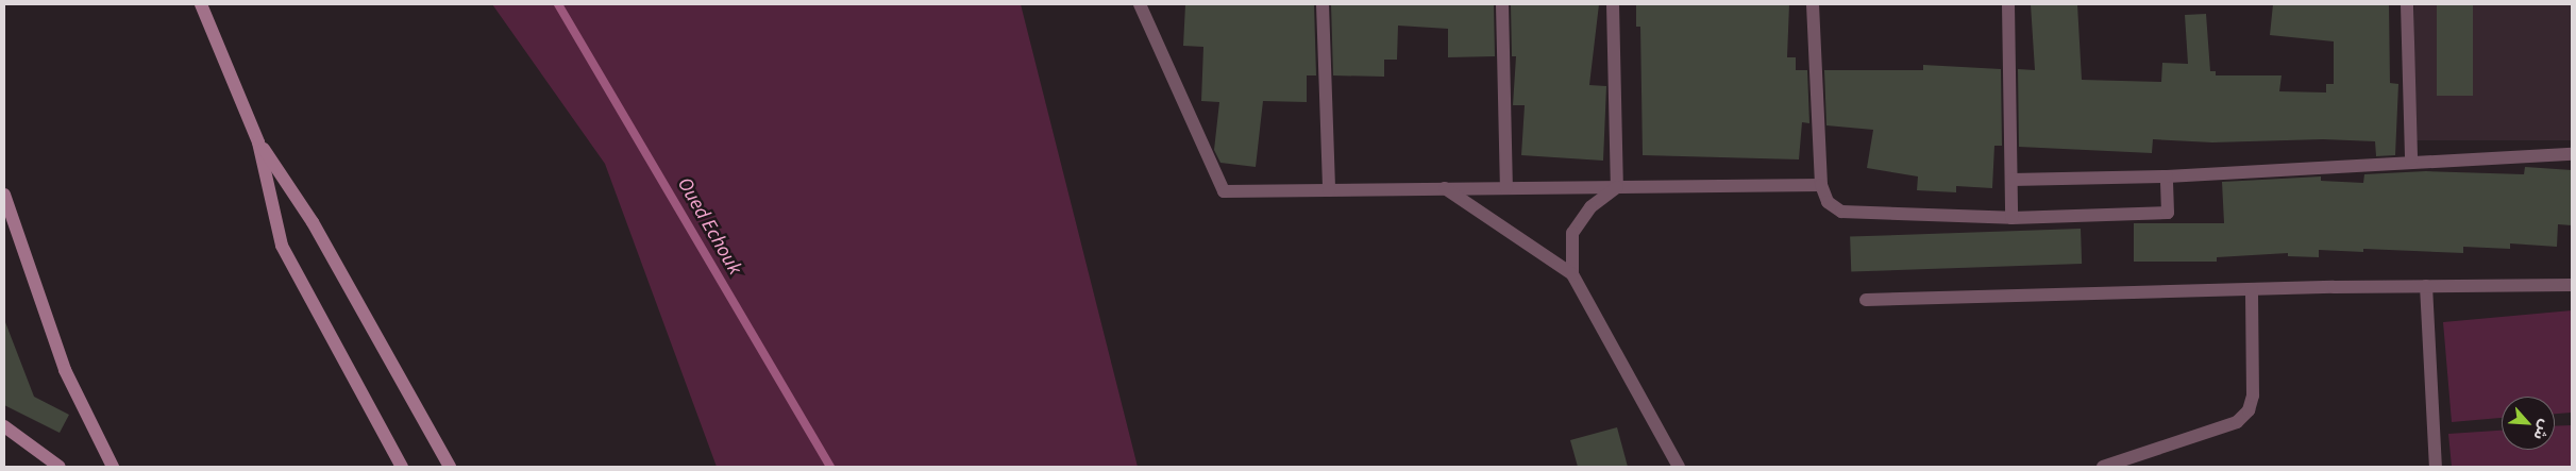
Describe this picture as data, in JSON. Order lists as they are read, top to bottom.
{
  "water": ["Oued Echouk"],
  "north": "bottom right"
}
